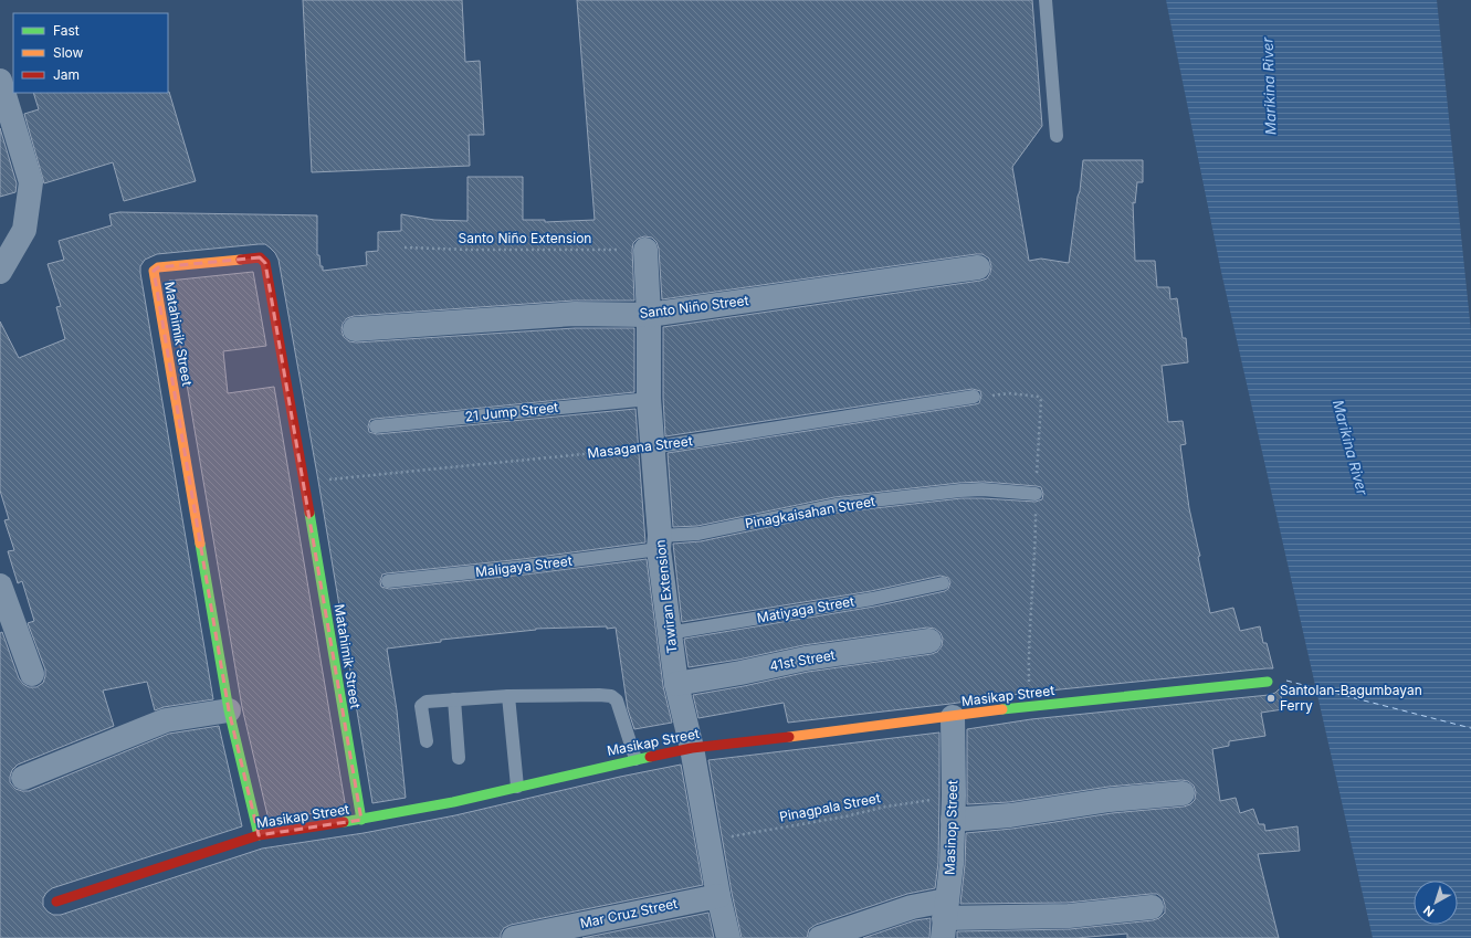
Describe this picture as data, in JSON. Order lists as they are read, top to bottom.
{
  "streets": {
    "street": [
      "Santo Niño Street",
      "Matahimik Street",
      "Tawiran Extension",
      "41st Street",
      "Masikap Street",
      "Masinop Street",
      "Mar Cruz Street"
    ],
    "lane": [
      "21 Jump Street",
      "Masagana Street",
      "Pinagkaisahan Street",
      "Maligaya Street",
      "Matiyaga Street"
    ],
    "path": ["Santo Niño Extension", "Pinagpala Street"]
  },
  "crossings": [
    ["Santo Niño Extension", "Tawiran Extension"],
    ["Santo Niño Street", "Tawiran Extension"],
    ["Matahimik Street", "Masagana Street"],
    ["Matahimik Street", "Masikap Street"],
    ["21 Jump Street", "Tawiran Extension"],
    ["Masagana Street", "Tawiran Extension"],
    ["Pinagkaisahan Street", "Maligaya Street"],
    ["Pinagkaisahan Street", "Tawiran Extension"],
    ["Maligaya Street", "Tawiran Extension"],
    ["Tawiran Extension", "Matiyaga Street"],
    ["Tawiran Extension", "41st Street"],
    ["Tawiran Extension", "Masikap Street"],
    ["Tawiran Extension", "Pinagpala Street"],
    ["Tawiran Extension", "Mar Cruz Street"],
    ["Masikap Street", "Masinop Street"],
    ["Pinagpala Street", "Masinop Street"]
  ],
  "water": ["Marikina River"],
  "places": ["Santolan-Bagumbayan Ferry"],
  "legend": ["Fast", "Slow", "Jam"],
  "north": "bottom left"
}
